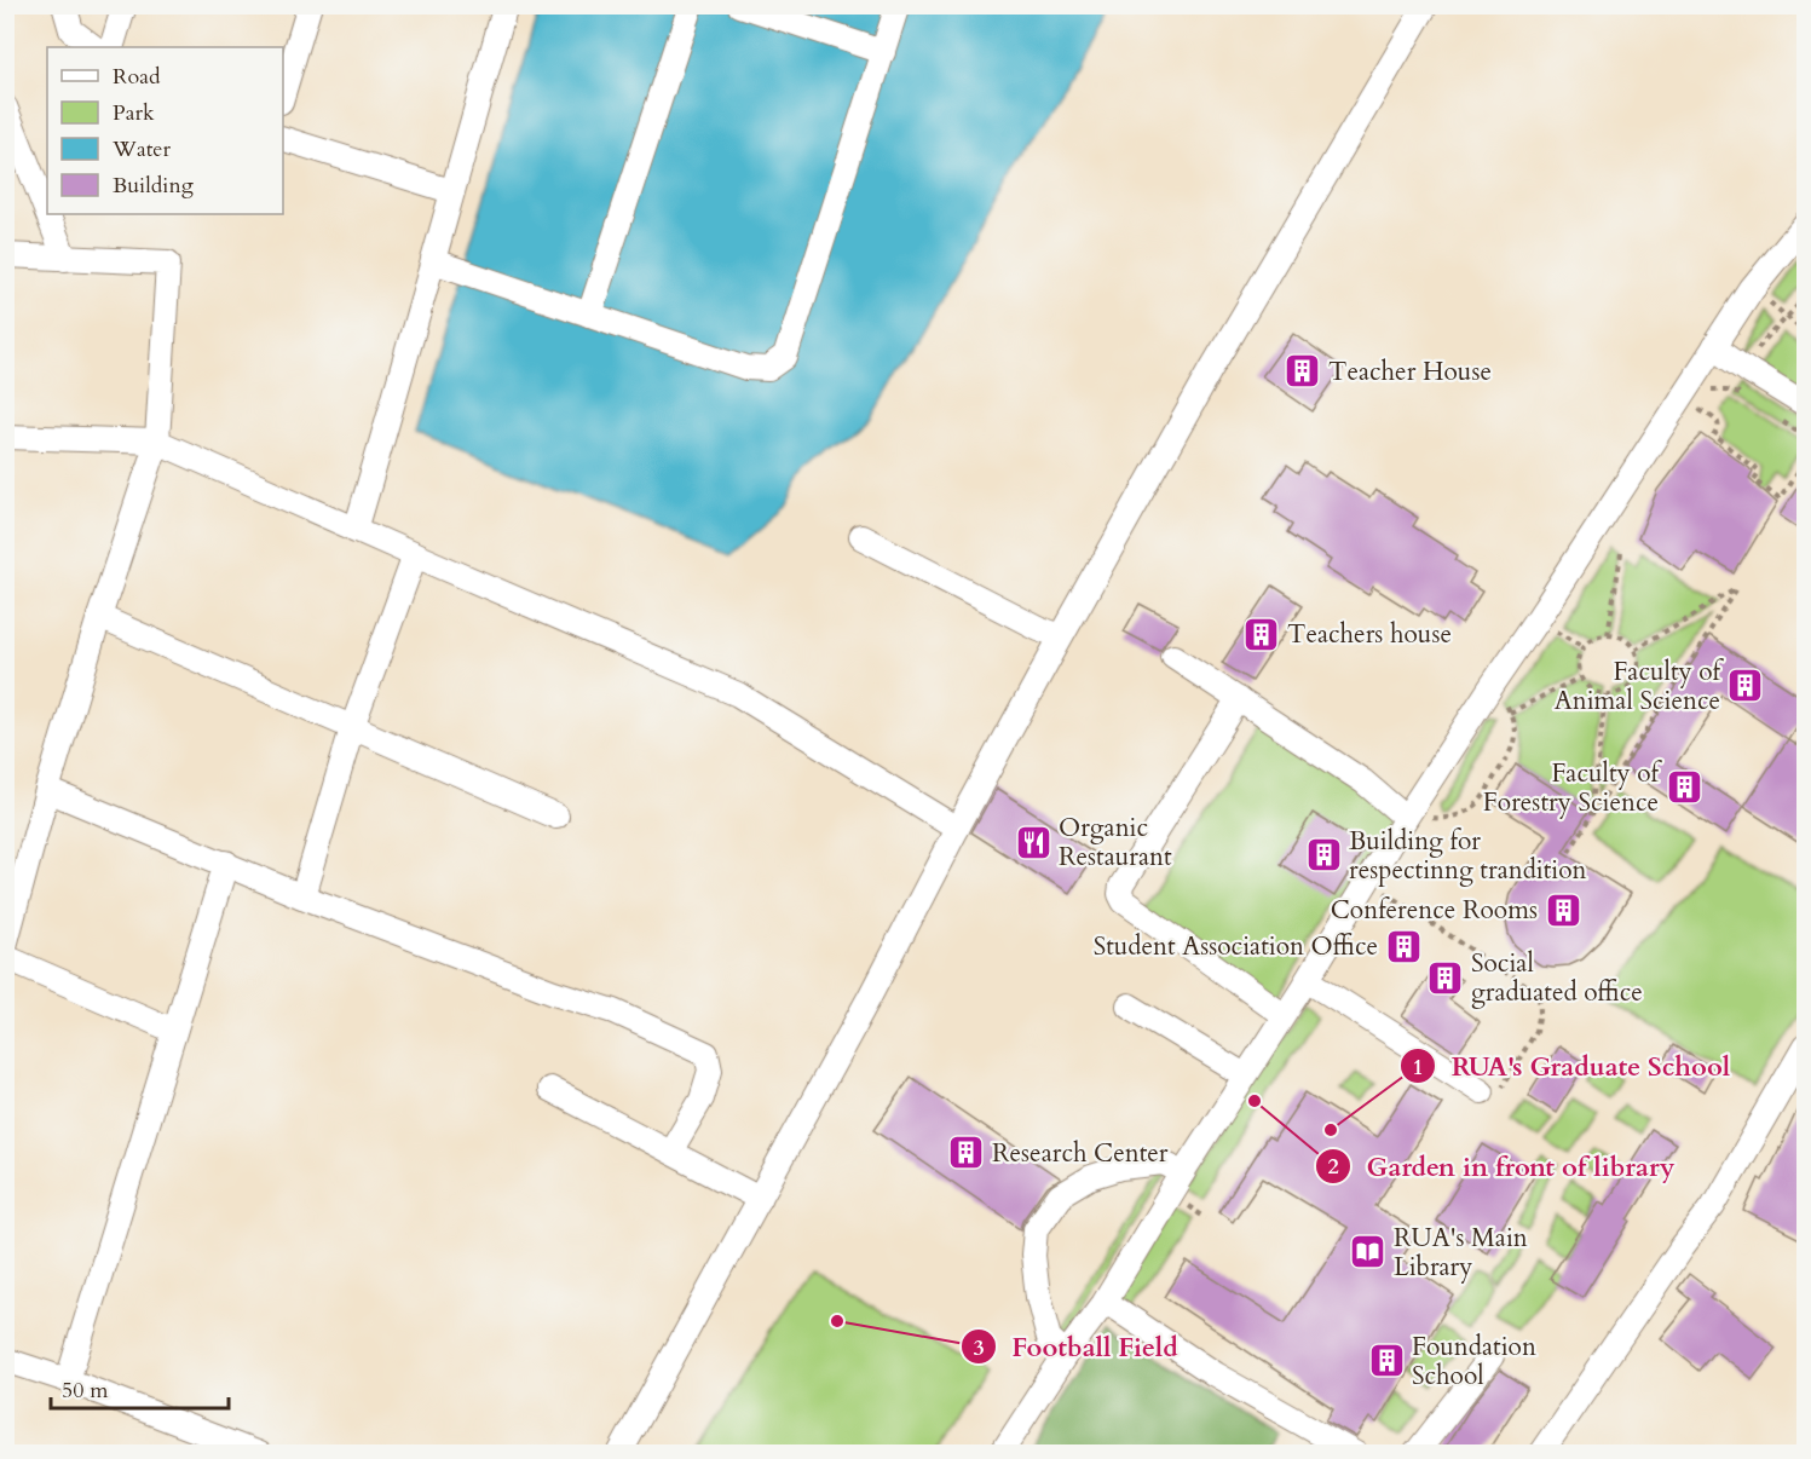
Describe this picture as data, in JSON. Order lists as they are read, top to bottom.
{
  "places": {
    "building": [
      "Teacher House",
      "Teachers house",
      "Faculty of Animal Science",
      "Faculty of Forestry Science",
      "Building for respectinng trandition",
      "Conference Rooms",
      "Student Association Office",
      "Social graduated office",
      "Research Center",
      "Foundation School"
    ],
    "restaurant": ["Organic Restaurant"],
    "other": ["Garden in front of library", "RUA's Graduate School", "Football Field"],
    "library": ["RUA's Main Library"]
  },
  "legend": [
    "Road",
    "Park",
    "Water",
    "Building"
  ],
  "scale_bar": "50 m"
}
